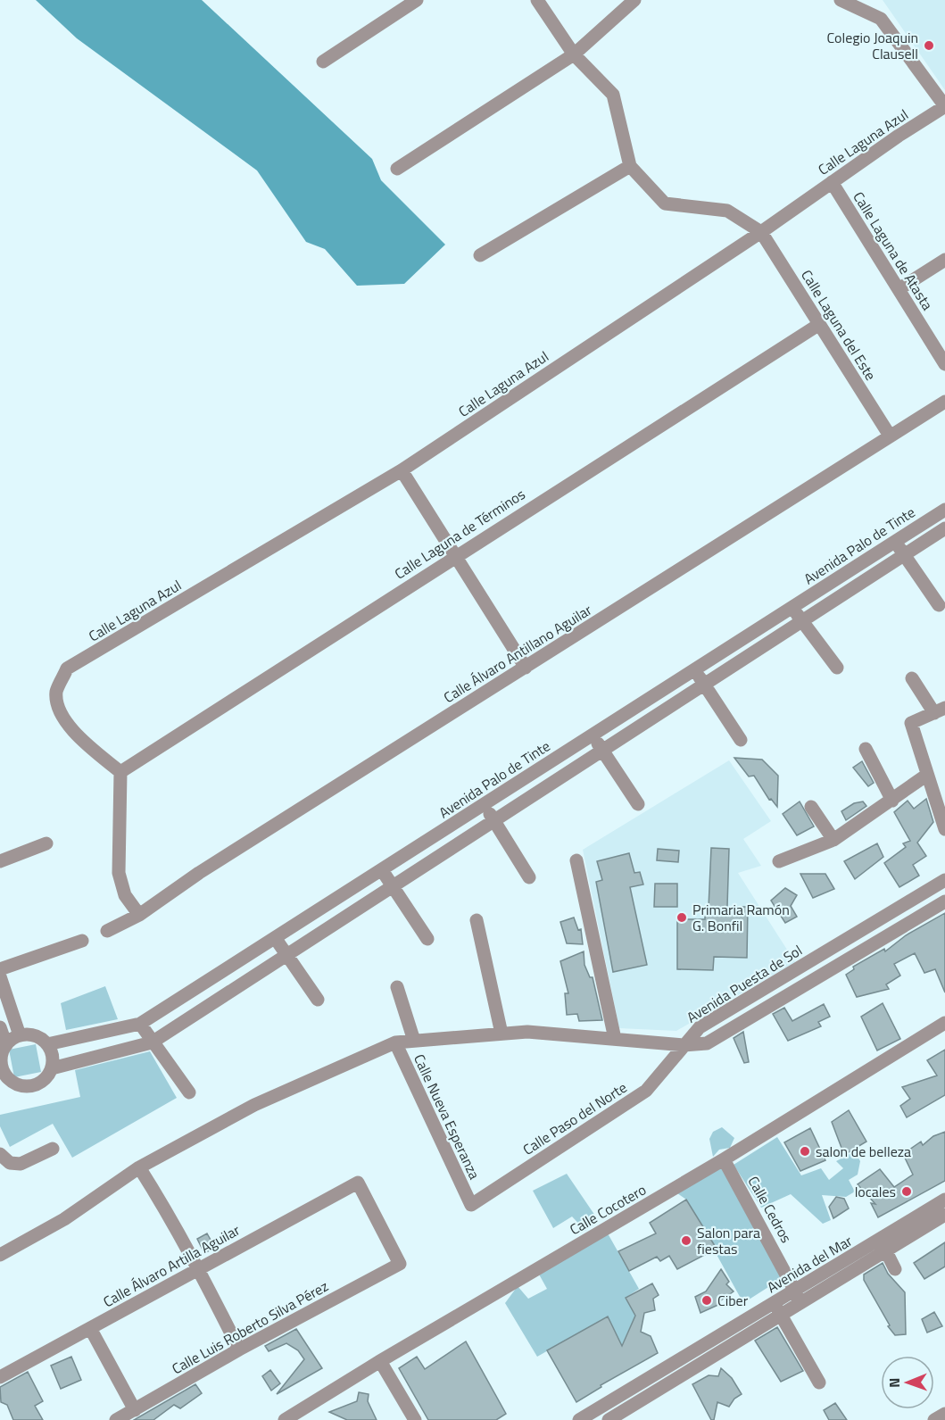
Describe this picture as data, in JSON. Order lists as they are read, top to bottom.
{
  "streets": {
    "street": [
      "Calle Laguna Azul",
      "Calle Laguna de Atasta",
      "Calle Laguna del Este",
      "Calle Laguna de Términos",
      "Avenida Palo de Tinte",
      "Calle Álvaro Antillano Aguilar",
      "Avenida Puesta de Sol",
      "Calle Nueva Esperanza",
      "Calle Paso del Norte",
      "Calle Cocotero",
      "Calle Cedros",
      "Avenida del Mar",
      "Calle Álvaro Artilla Aguilar",
      "Calle Luis Roberto Silva Pérez"
    ]
  },
  "crossings": [
    ["Calle Laguna Azul", "Calle Laguna de Atasta"],
    ["Calle Laguna Azul", "Calle Laguna del Este"],
    ["Calle Laguna Azul", "Calle Laguna de Términos"],
    ["Calle Laguna del Este", "Calle Laguna de Términos"],
    ["Calle Laguna del Este", "Calle Álvaro Antillano Aguilar"],
    ["Avenida Puesta de Sol", "Calle Paso del Norte"],
    ["Calle Nueva Esperanza", "Calle Paso del Norte"],
    ["Calle Cocotero", "Calle Cedros"],
    ["Calle Cedros", "Avenida del Mar"],
    ["Calle Álvaro Artilla Aguilar", "Calle Luis Roberto Silva Pérez"]
  ],
  "places": [
    "Colegio Joaquin Clausell",
    "Primaria Ramón G. Bonfil",
    "salon de belleza",
    "locales",
    "Salon para fiestas",
    "Ciber"
  ],
  "north": "left"
}
